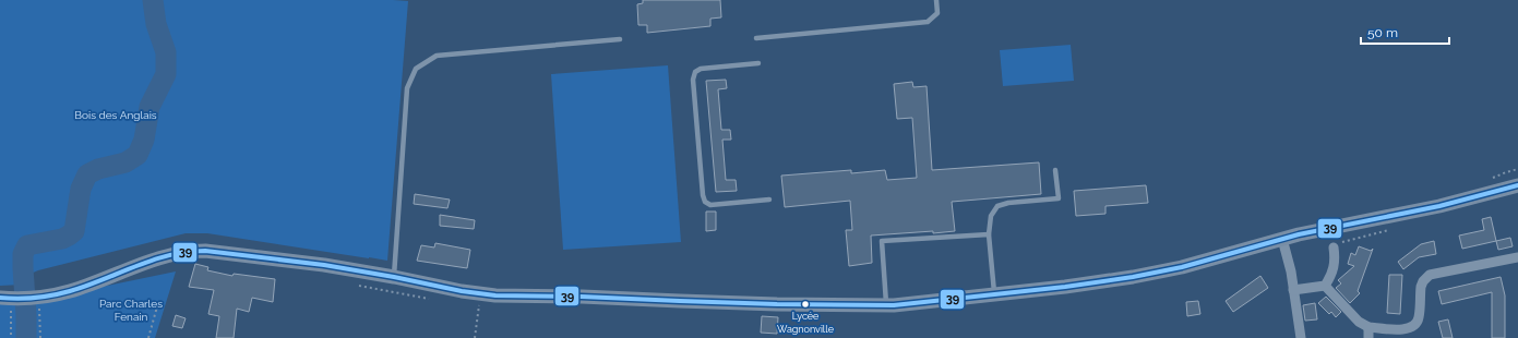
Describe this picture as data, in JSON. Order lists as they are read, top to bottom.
{
  "parks": ["Bois des Anglais", "Parc Charles Fenain"],
  "places": ["Lycée Wagnonville"],
  "lines": ["transit line 39"],
  "scale_bar": "50 m"
}
